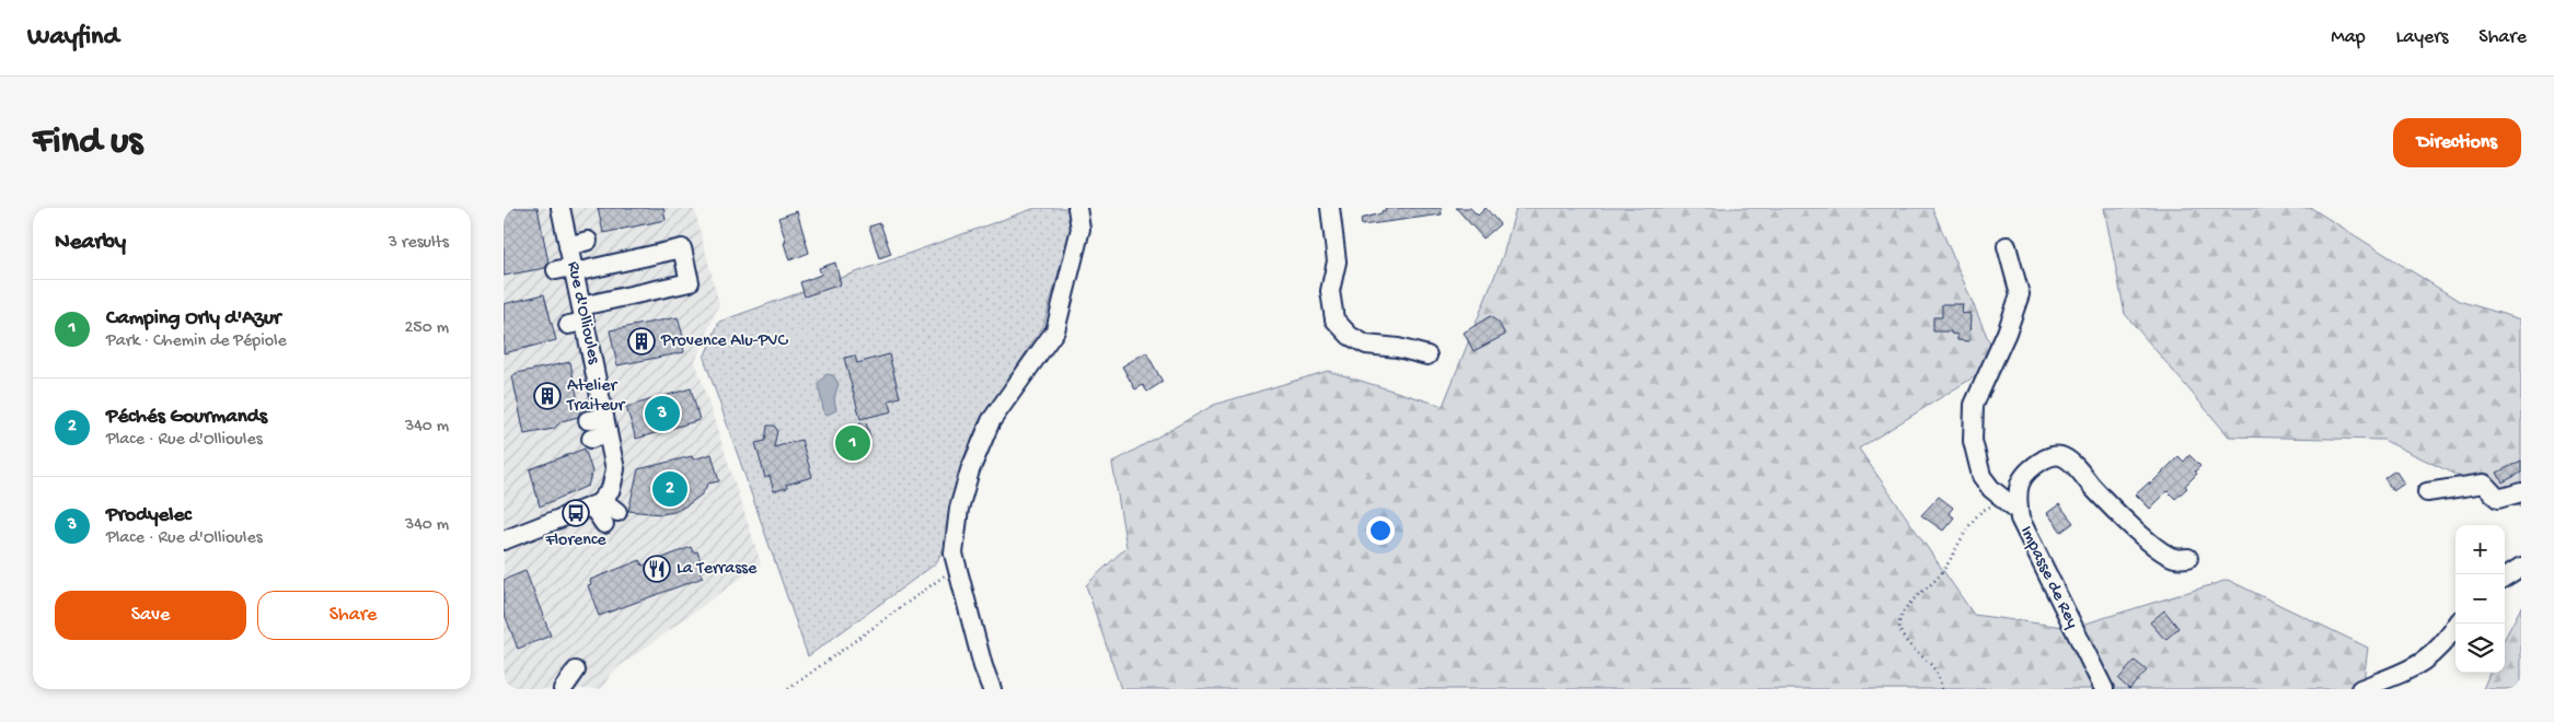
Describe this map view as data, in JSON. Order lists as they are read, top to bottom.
{
  "streets": {
    "street": ["Rue d'Ollioules", "Impasse de Rey"]
  },
  "places": {
    "building": ["Provence Alu-PVC", "Atelier Traiteur"],
    "bus stop": ["Florence"],
    "restaurant": ["La Terrasse"]
  },
  "page": {
    "header": "Wayfind",
    "nav": ["Map", "Layers", "Share"],
    "buttons": [
      "Directions",
      ["Save", "Share"]
    ],
    "title": "Find us",
    "heading": ["Nearby", "3 results"],
    "list": [
      {
        "mark": "1",
        "name": "Camping Orly d'Azur",
        "note": "Park · Chemin de Pépiole",
        "value": "250 m"
      },
      {
        "mark": "2",
        "name": "Péchés Gourmands",
        "note": "Place · Rue d'Ollioules",
        "value": "340 m"
      },
      {
        "mark": "3",
        "name": "Prodyelec",
        "note": "Place · Rue d'Ollioules",
        "value": "340 m"
      }
    ],
    "pins": ["3", "1", "2"],
    "map_buttons": ["+", "−"]
  }
}
